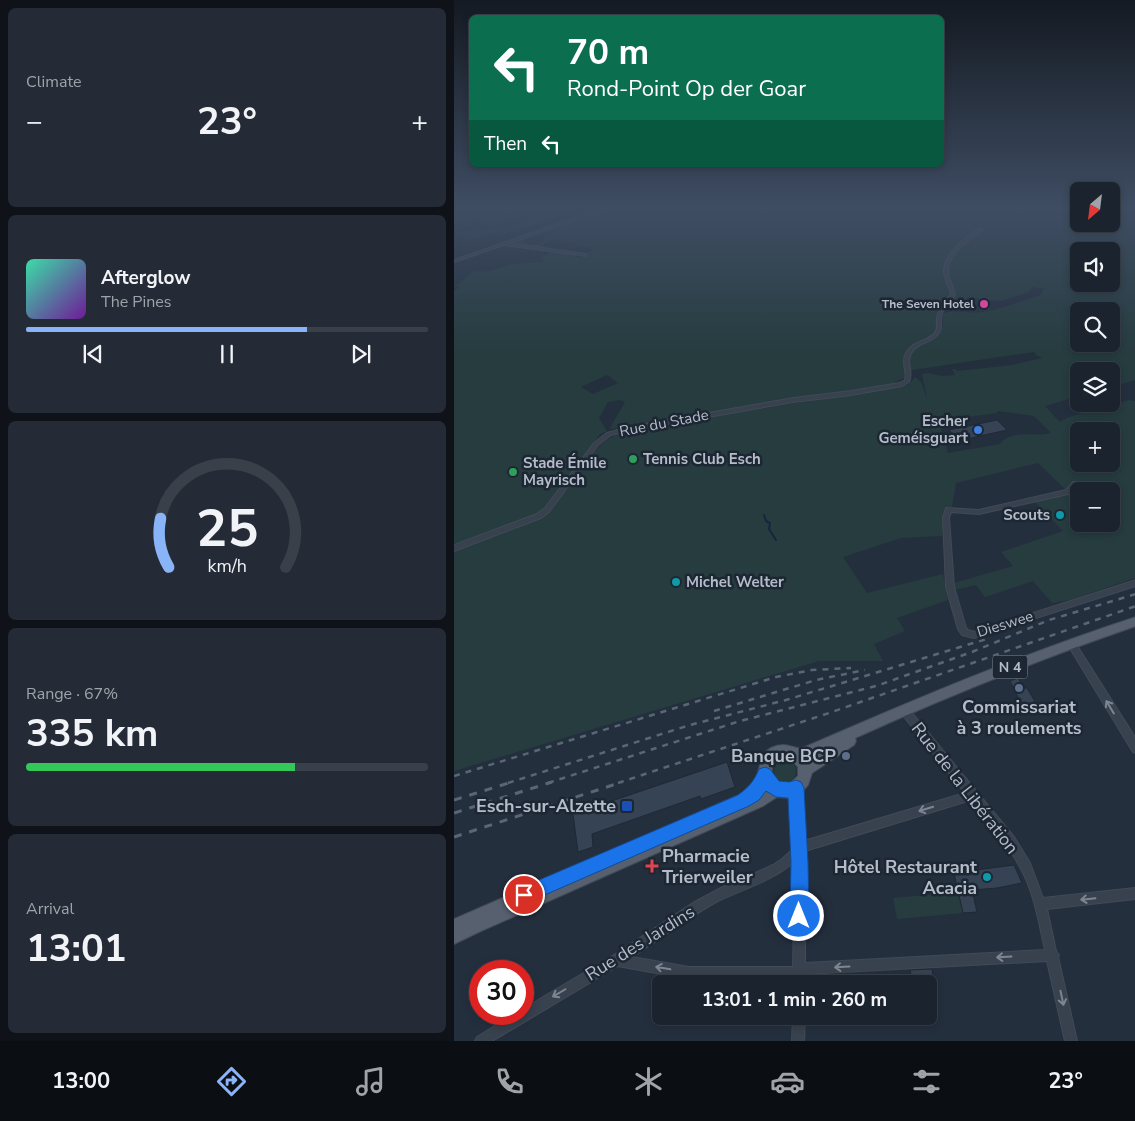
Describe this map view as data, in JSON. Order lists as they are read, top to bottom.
{
  "streets": {
    "main road": ["N 4"],
    "street": [
      "Rue du Stade",
      "Dieswee",
      "Rue de la Libération",
      "Rue des Jardins"
    ]
  },
  "crossings": [
    ["N 4", "Rue de la Libération"]
  ],
  "one_way": ["Rue des Jardins"],
  "places": {
    "other": [
      "The Seven Hotel",
      "Escher Geméisguart",
      "Tennis Club Esch",
      "Stade Émile Mayrisch",
      "Scouts",
      "Michel Welter",
      "Commissariat à 3 roulements",
      "Banque BCP",
      "Hôtel Restaurant Acacia"
    ],
    "transit": ["Esch-sur-Alzette"],
    "health": ["Pharmacie Trierweiler"]
  },
  "north": "bottom left",
  "page": {
    "tile": [
      "Climate",
      ["Range · 67%", "335 km"],
      ["Arrival", "13:01"]
    ],
    "turn": ["70 m", "Rond-Point Op der Goar"],
    "heat": ["−", "23°", "+"],
    "then": "Then",
    "map_buttons": ["+", "−"],
    "song": ["Afterglow", "The Pines"],
    "limit": "30",
    "trip": "13:01 · 1 min · 260 m",
    "tabs": ["13:00", "23°"],
    "gauge": ["25", "km/h"]
  }
}
